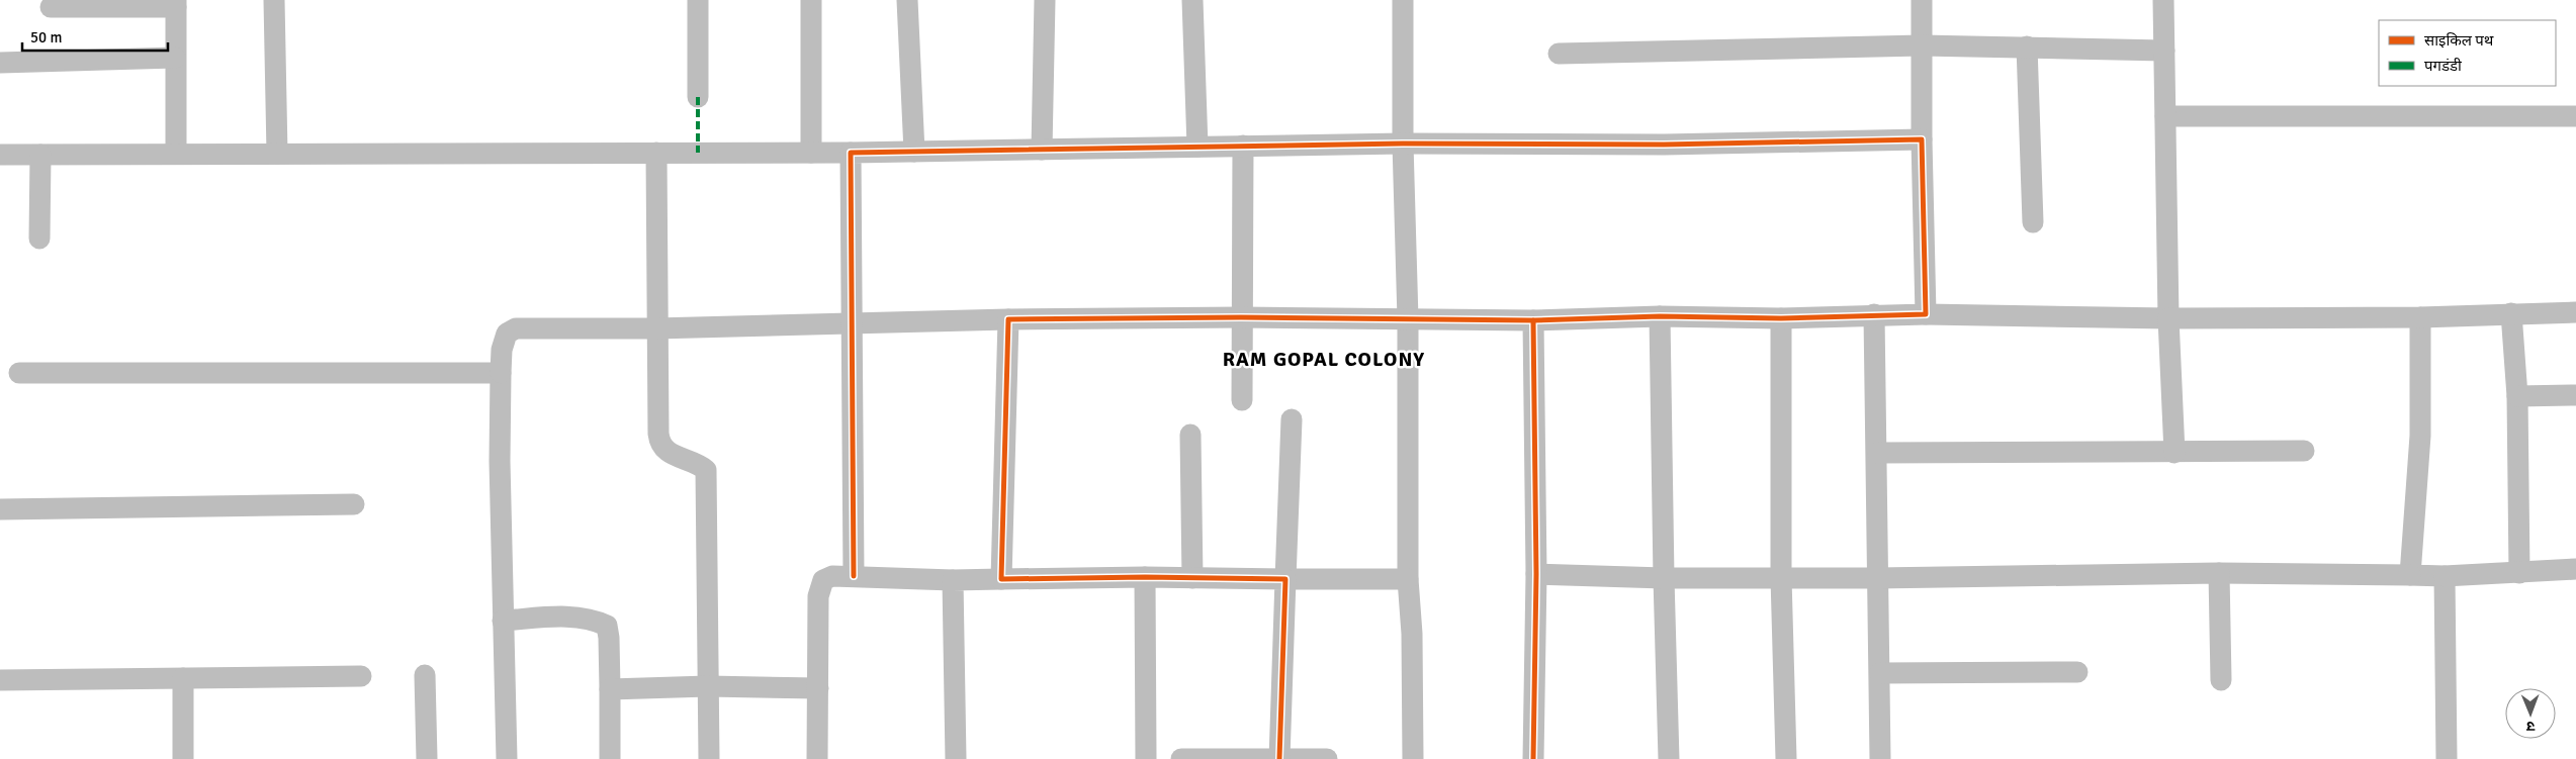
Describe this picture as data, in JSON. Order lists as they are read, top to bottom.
{
  "districts": ["RAM GOPAL COLONY"],
  "legend": ["साइकिल पथ", "पगडंडी"],
  "scale_bar": "50 m",
  "north": "bottom"
}
